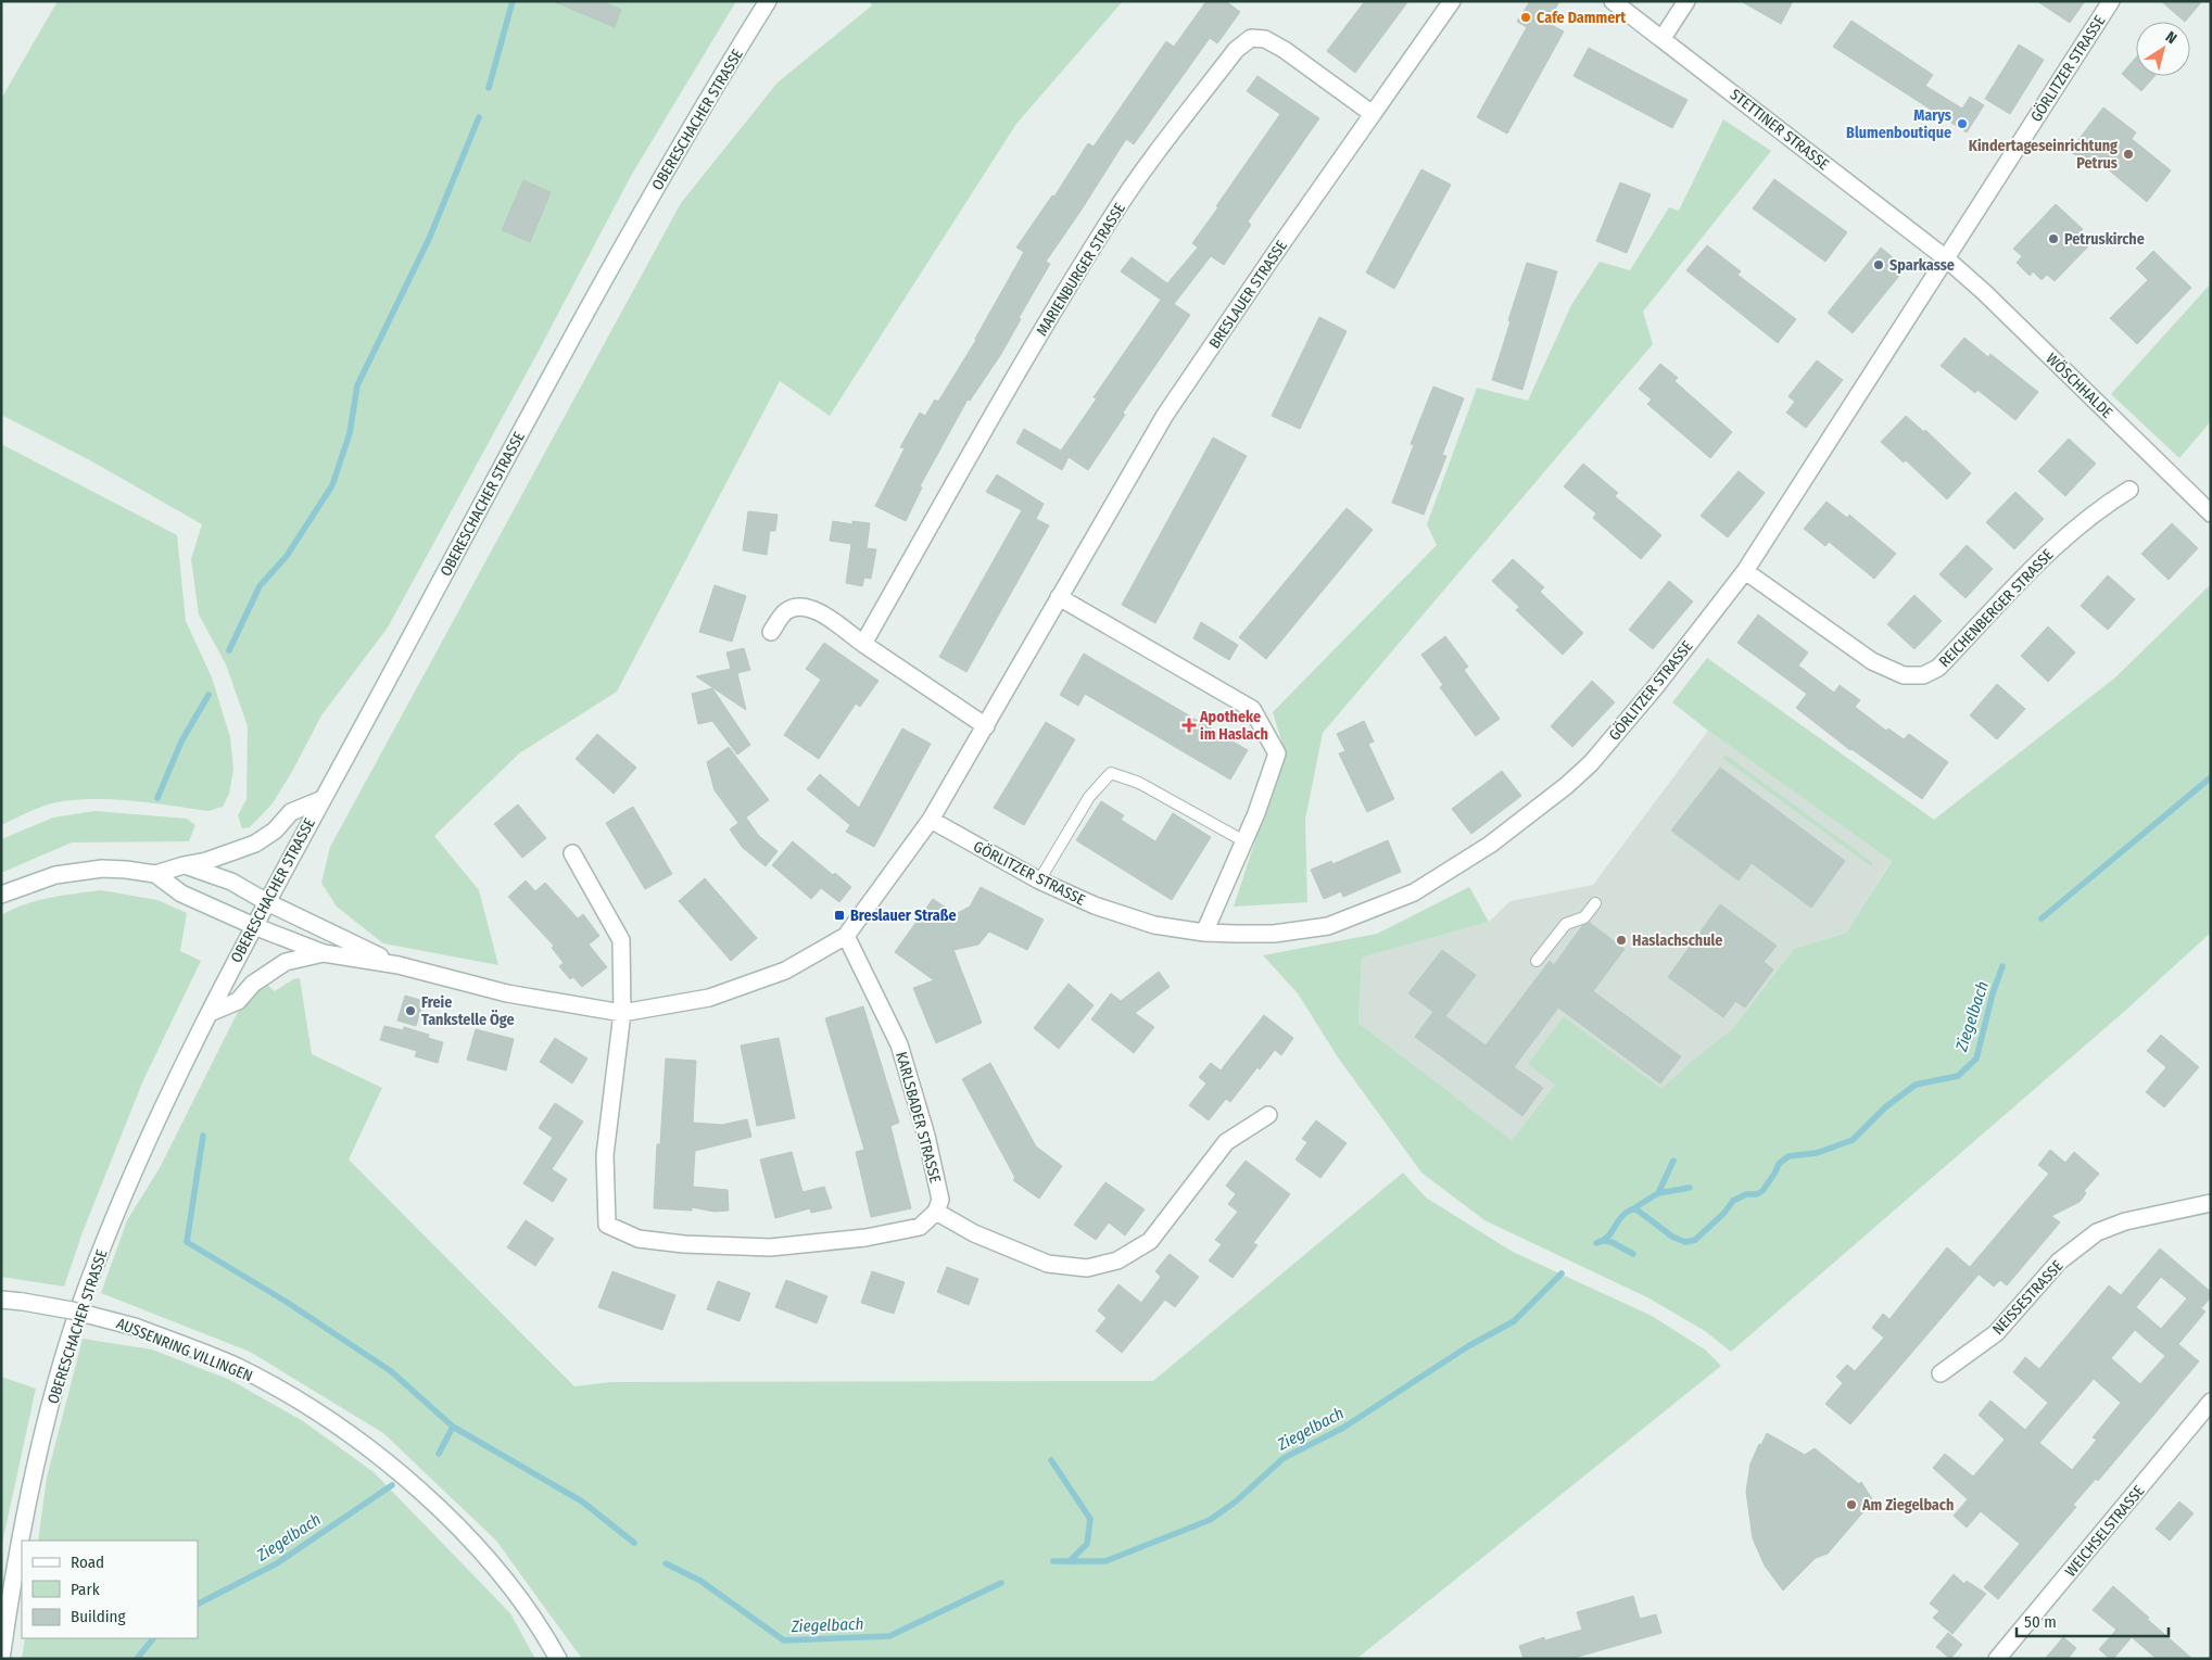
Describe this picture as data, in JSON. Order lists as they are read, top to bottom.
{
  "streets": {
    "street": [
      "GÖRLITZER STRASSE",
      "OBERESCHACHER STRASSE",
      "STETTINER STRASSE",
      "MARIENBURGER STRASSE",
      "BRESLAUER STRASSE",
      "WÖSCHHALDE",
      "REICHENBERGER STRASSE",
      "KARLSBADER STRASSE",
      "NEISSESTRASSE",
      "AUSSENRING VILLINGEN",
      "WEICHSELSTRASSE"
    ]
  },
  "crossings": [
    ["GÖRLITZER STRASSE", "STETTINER STRASSE"],
    ["GÖRLITZER STRASSE", "BRESLAUER STRASSE"],
    ["GÖRLITZER STRASSE", "WÖSCHHALDE"],
    ["GÖRLITZER STRASSE", "REICHENBERGER STRASSE"],
    ["OBERESCHACHER STRASSE", "BRESLAUER STRASSE"],
    ["STETTINER STRASSE", "WÖSCHHALDE"],
    ["MARIENBURGER STRASSE", "BRESLAUER STRASSE"],
    ["BRESLAUER STRASSE", "KARLSBADER STRASSE"]
  ],
  "water": ["Ziegelbach"],
  "places": {
    "other": [
      "Cafe Dammert",
      "Marys Blumenboutique",
      "Kindertageseinrichtung Petrus",
      "Petruskirche",
      "Sparkasse",
      "Haslachschule",
      "Freie Tankstelle Öge",
      "Am Ziegelbach"
    ],
    "health": ["Apotheke im Haslach"],
    "transit": ["Breslauer Straße"]
  },
  "legend": ["Road", "Park", "Building"],
  "scale_bar": "50 m",
  "north": "top right"
}
